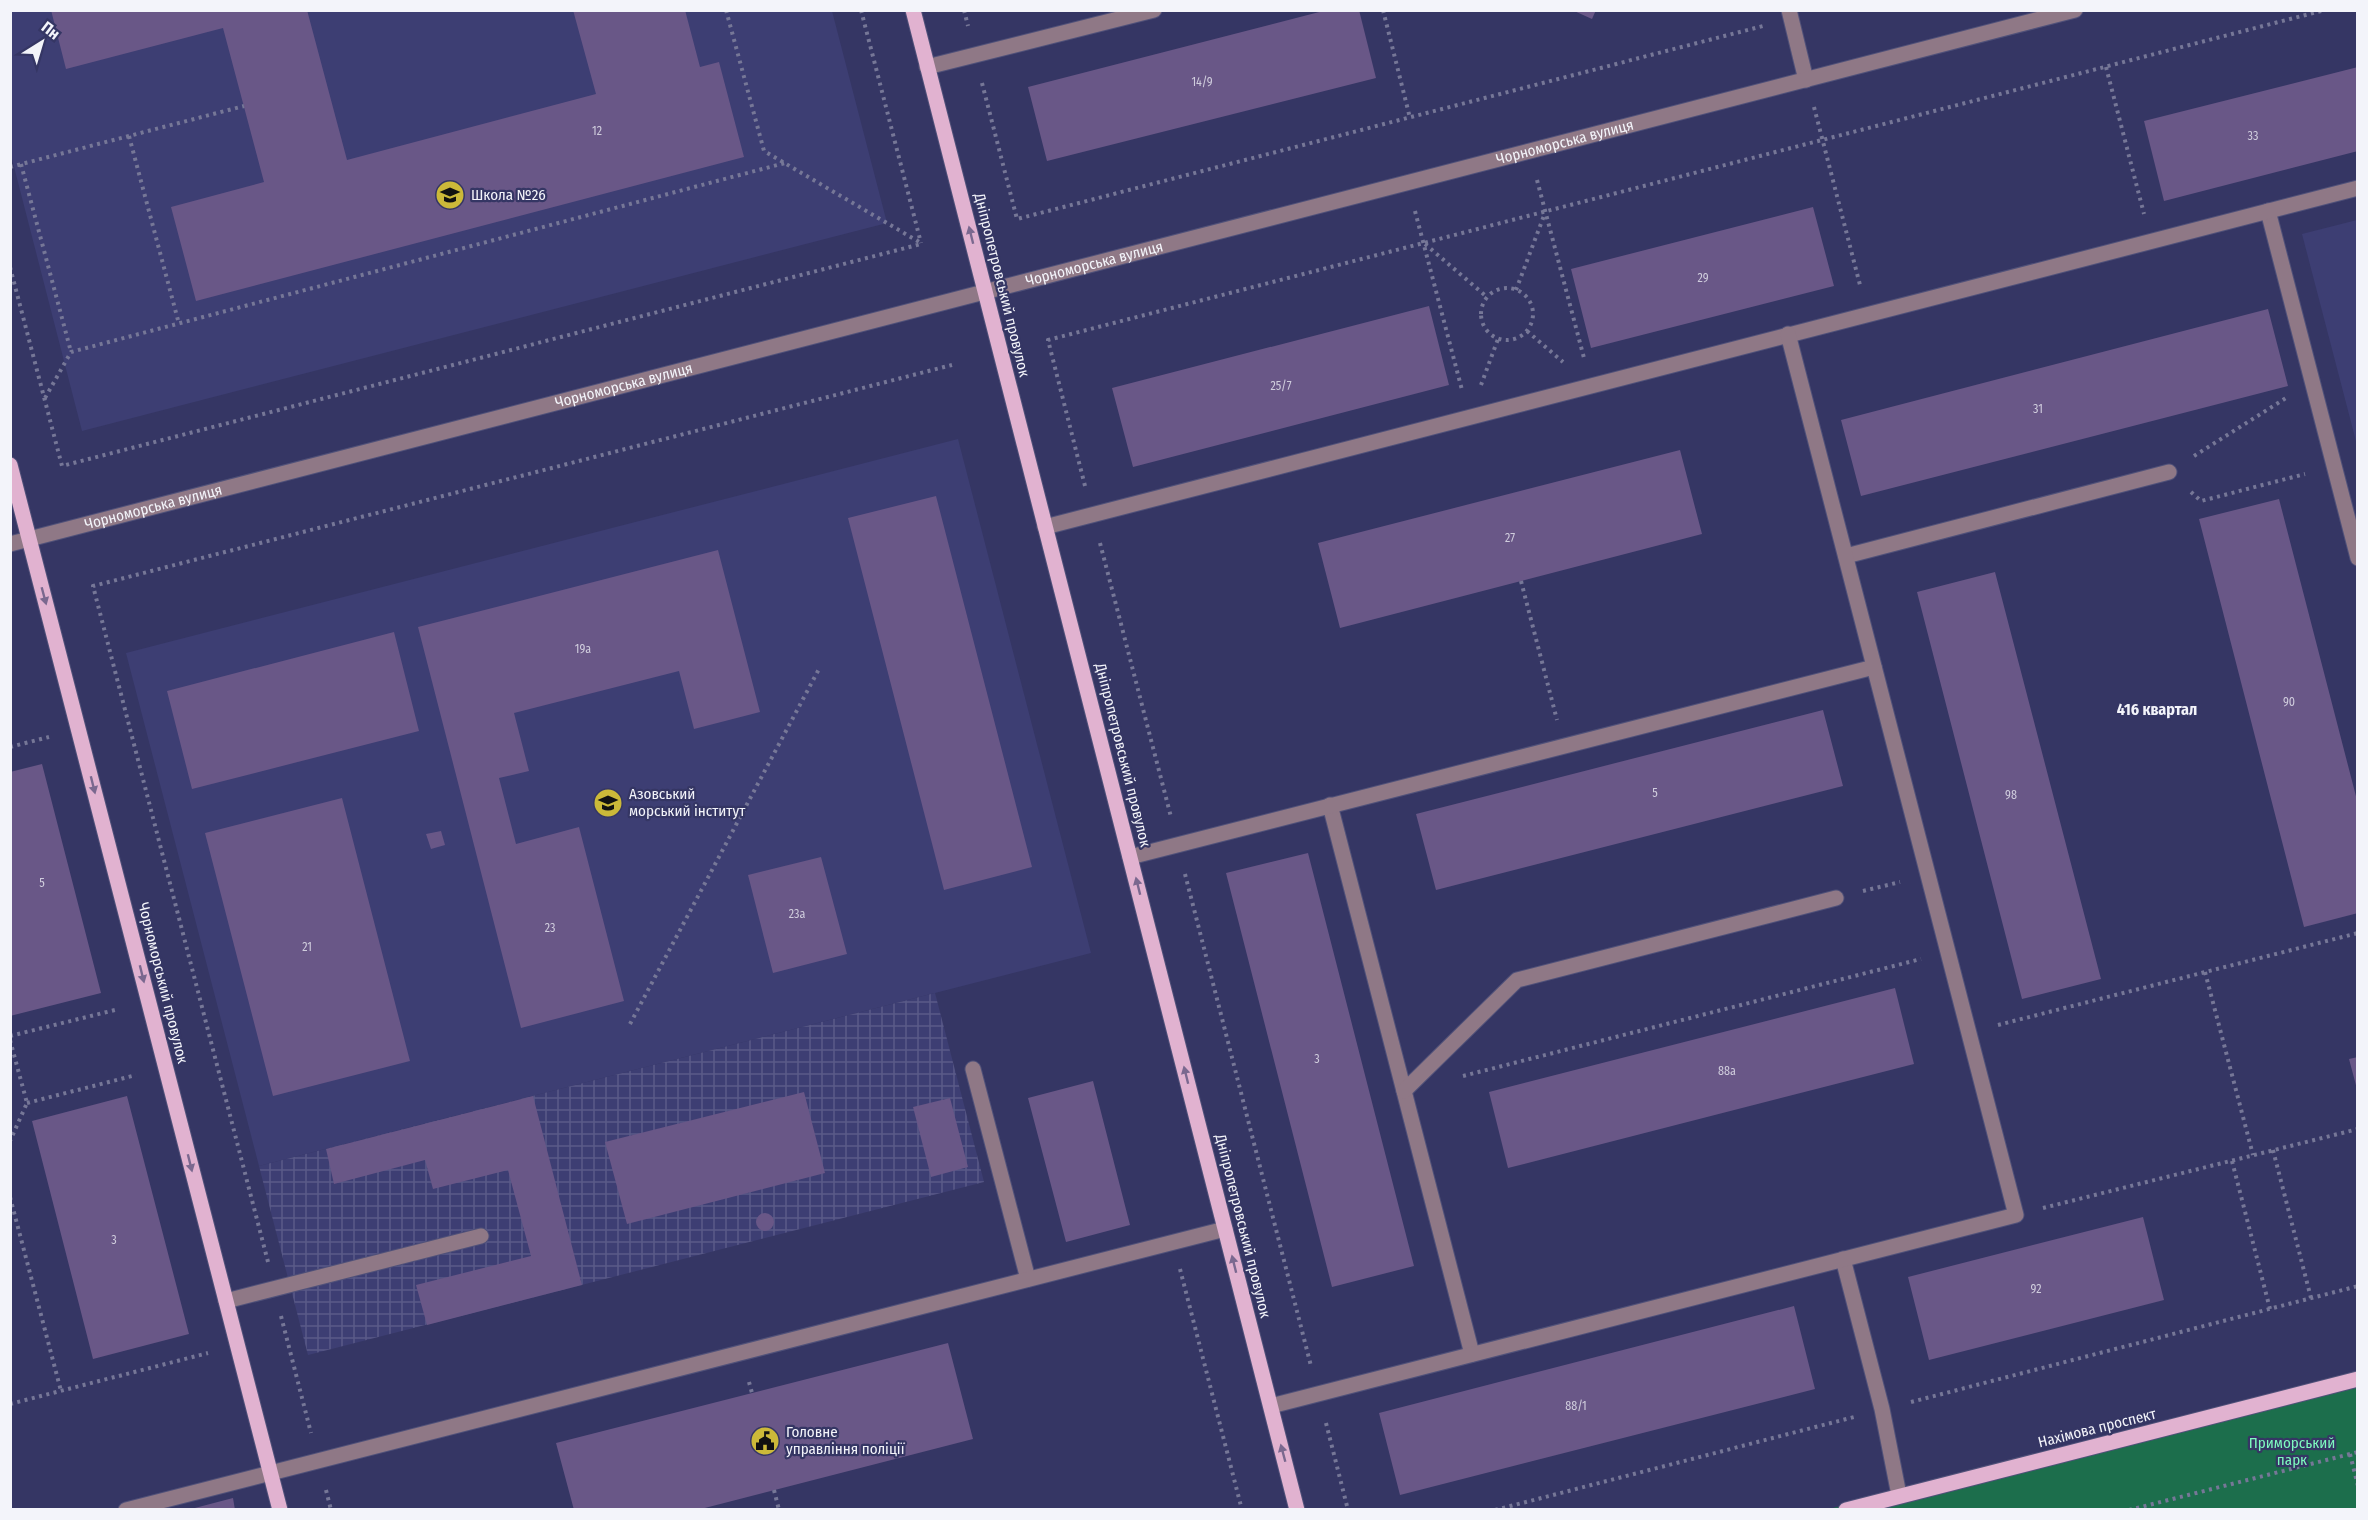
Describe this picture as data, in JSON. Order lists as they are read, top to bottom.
{
  "streets": {
    "main road": ["Дніпропетровський провулок", "Чорноморський провулок", "Нахімова проспект"],
    "street": ["Чорноморська вулиця"]
  },
  "crossings": [
    ["Чорноморська вулиця", "Дніпропетровський провулок"],
    ["Чорноморська вулиця", "Чорноморський провулок"]
  ],
  "one_way": ["Дніпропетровський провулок", "Чорноморський провулок"],
  "districts": ["416 квартал"],
  "parks": ["Приморський парк"],
  "places": {
    "school or university": ["Школа №26", "Азовський морський інститут"],
    "public building": ["Головне управління поліції"]
  },
  "house_numbers": [
    "14/9",
    "12",
    "33",
    "29",
    "25/7",
    "31",
    "27",
    "19а",
    "90",
    "5",
    "98",
    "5",
    "23а",
    "23",
    "21",
    "3",
    "88а",
    "3",
    "92",
    "88/1"
  ],
  "north": "top right"
}
